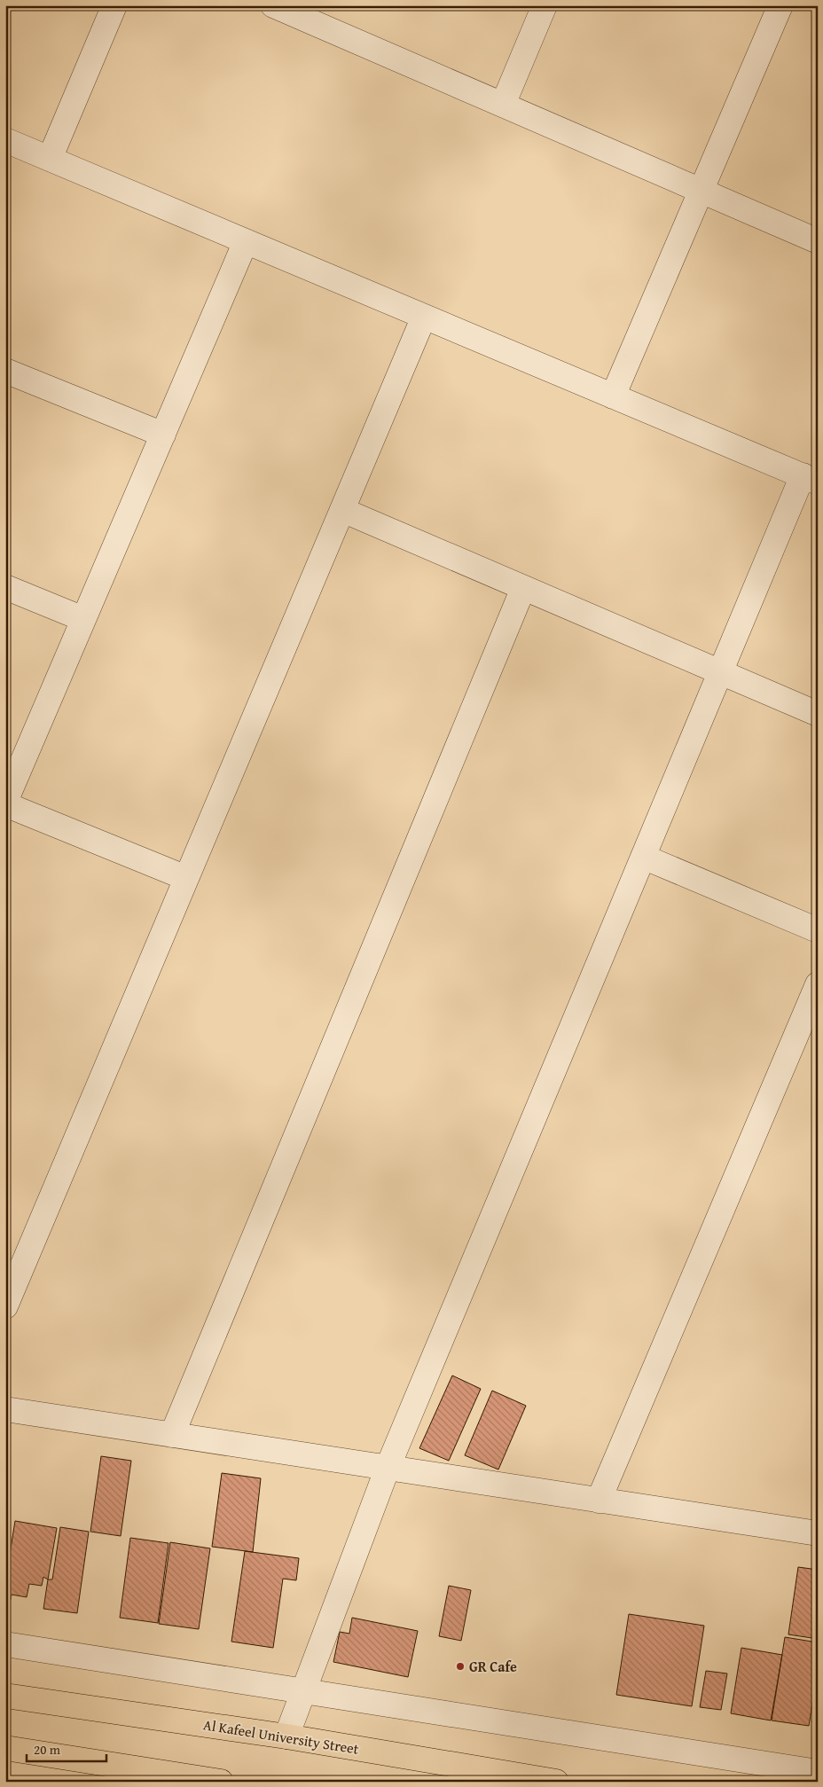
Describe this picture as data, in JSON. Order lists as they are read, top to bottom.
{
  "streets": {
    "main road": ["Al Kafeel University Street"]
  },
  "places": ["GR Cafe"],
  "scale_bar": "20 m"
}
